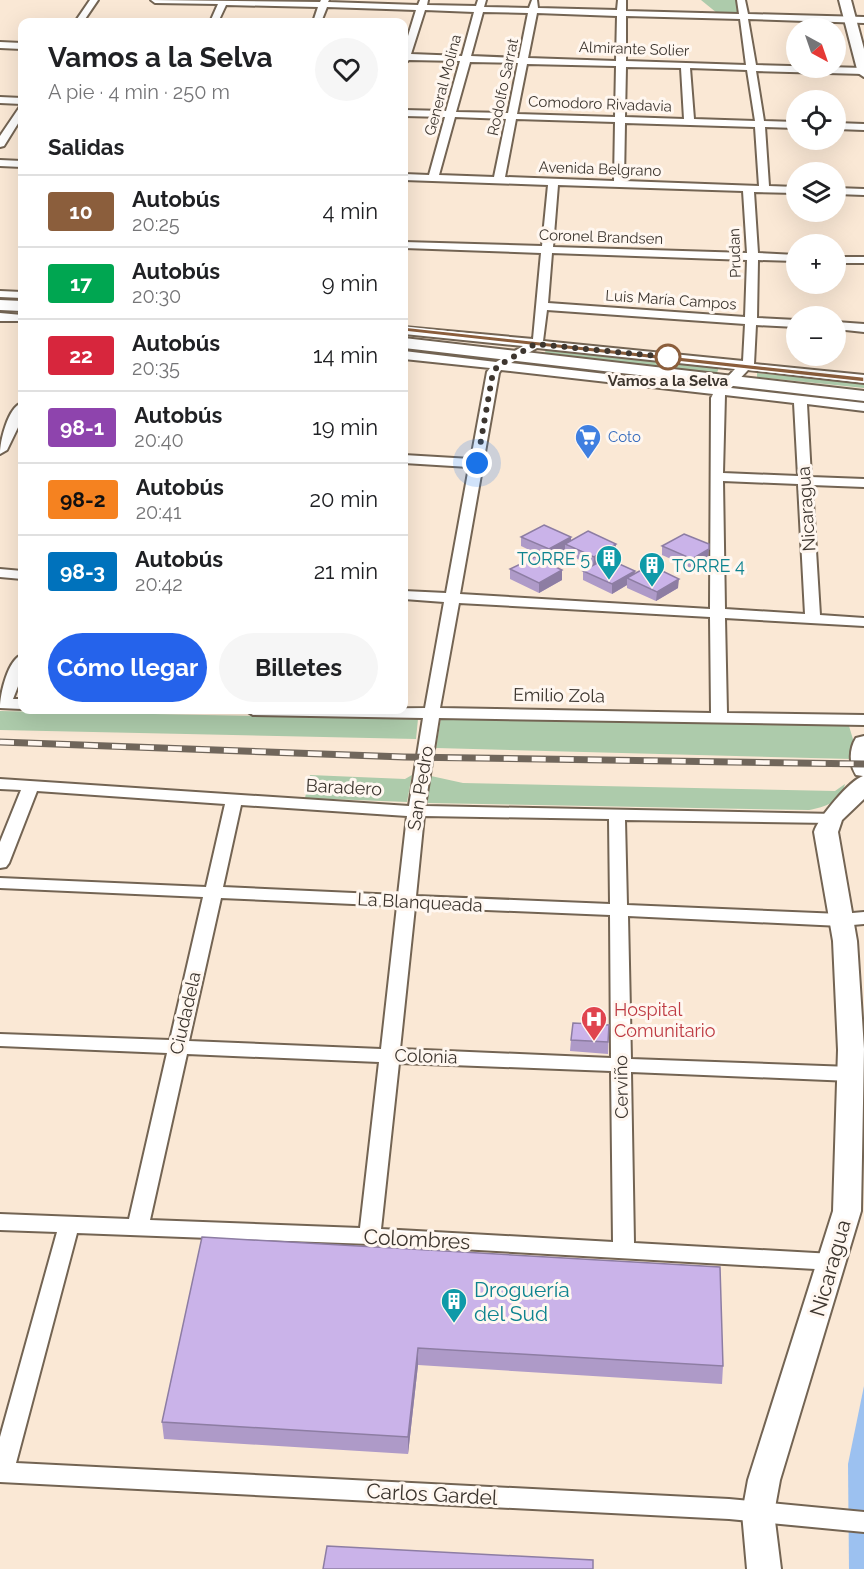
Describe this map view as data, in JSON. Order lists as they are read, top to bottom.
{
  "streets": {
    "main road": ["Nicaragua"],
    "street": [
      "Almirante Solier",
      "General Molina",
      "Rodolfo Sarrat",
      "Comodoro Rivadavia",
      "Avenida Belgrano",
      "Coronel Brandsen",
      "Prudan",
      "Luis María Campos",
      "Emilio Zola",
      "Baradero",
      "San Pedro",
      "La Blanqueada",
      "Ciudadela",
      "Colonia",
      "Cerviño",
      "Colombres",
      "Carlos Gardel"
    ]
  },
  "crossings": [
    ["Almirante Solier", "General Molina"],
    ["Almirante Solier", "Rodolfo Sarrat"],
    ["General Molina", "Comodoro Rivadavia"],
    ["General Molina", "Avenida Belgrano"],
    ["Rodolfo Sarrat", "Comodoro Rivadavia"],
    ["Rodolfo Sarrat", "Avenida Belgrano"],
    ["Avenida Belgrano", "Prudan"],
    ["Coronel Brandsen", "Prudan"],
    ["Prudan", "Luis María Campos"],
    ["Nicaragua", "Baradero"],
    ["Nicaragua", "La Blanqueada"],
    ["Nicaragua", "Colonia"],
    ["Nicaragua", "Colombres"],
    ["Nicaragua", "Carlos Gardel"],
    ["Emilio Zola", "San Pedro"],
    ["Baradero", "San Pedro"],
    ["Baradero", "Ciudadela"],
    ["Baradero", "Cerviño"],
    ["San Pedro", "La Blanqueada"],
    ["San Pedro", "Colonia"],
    ["San Pedro", "Colombres"],
    ["La Blanqueada", "Ciudadela"],
    ["La Blanqueada", "Cerviño"],
    ["Ciudadela", "Colonia"],
    ["Ciudadela", "Colombres"],
    ["Colonia", "Cerviño"],
    ["Cerviño", "Colombres"]
  ],
  "places": {
    "other": ["Vamos a la Selva"],
    "supermarket": ["Coto"],
    "building": ["TORRE 5", "TORRE 4", "Droguería del Sud"],
    "hospital": ["Hospital Comunitario"]
  },
  "lines": ["bus line 10"],
  "north": "bottom right",
  "page": {
    "map_buttons": ["+", "−"],
    "heading": [
      ["Vamos a la Selva", "A pie · 4 min · 250 m"],
      "Salidas"
    ],
    "list": [
      {
        "mark": "10",
        "name": "Autobús",
        "note": "20:25",
        "value": "4 min"
      },
      {
        "mark": "17",
        "name": "Autobús",
        "note": "20:30",
        "value": "9 min"
      },
      {
        "mark": "22",
        "name": "Autobús",
        "note": "20:35",
        "value": "14 min"
      },
      {
        "mark": "98-1",
        "name": "Autobús",
        "note": "20:40",
        "value": "19 min"
      },
      {
        "mark": "98-2",
        "name": "Autobús",
        "note": "20:41",
        "value": "20 min"
      },
      {
        "mark": "98-3",
        "name": "Autobús",
        "note": "20:42",
        "value": "21 min"
      }
    ],
    "buttons": ["Cómo llegar", "Billetes"]
  }
}
